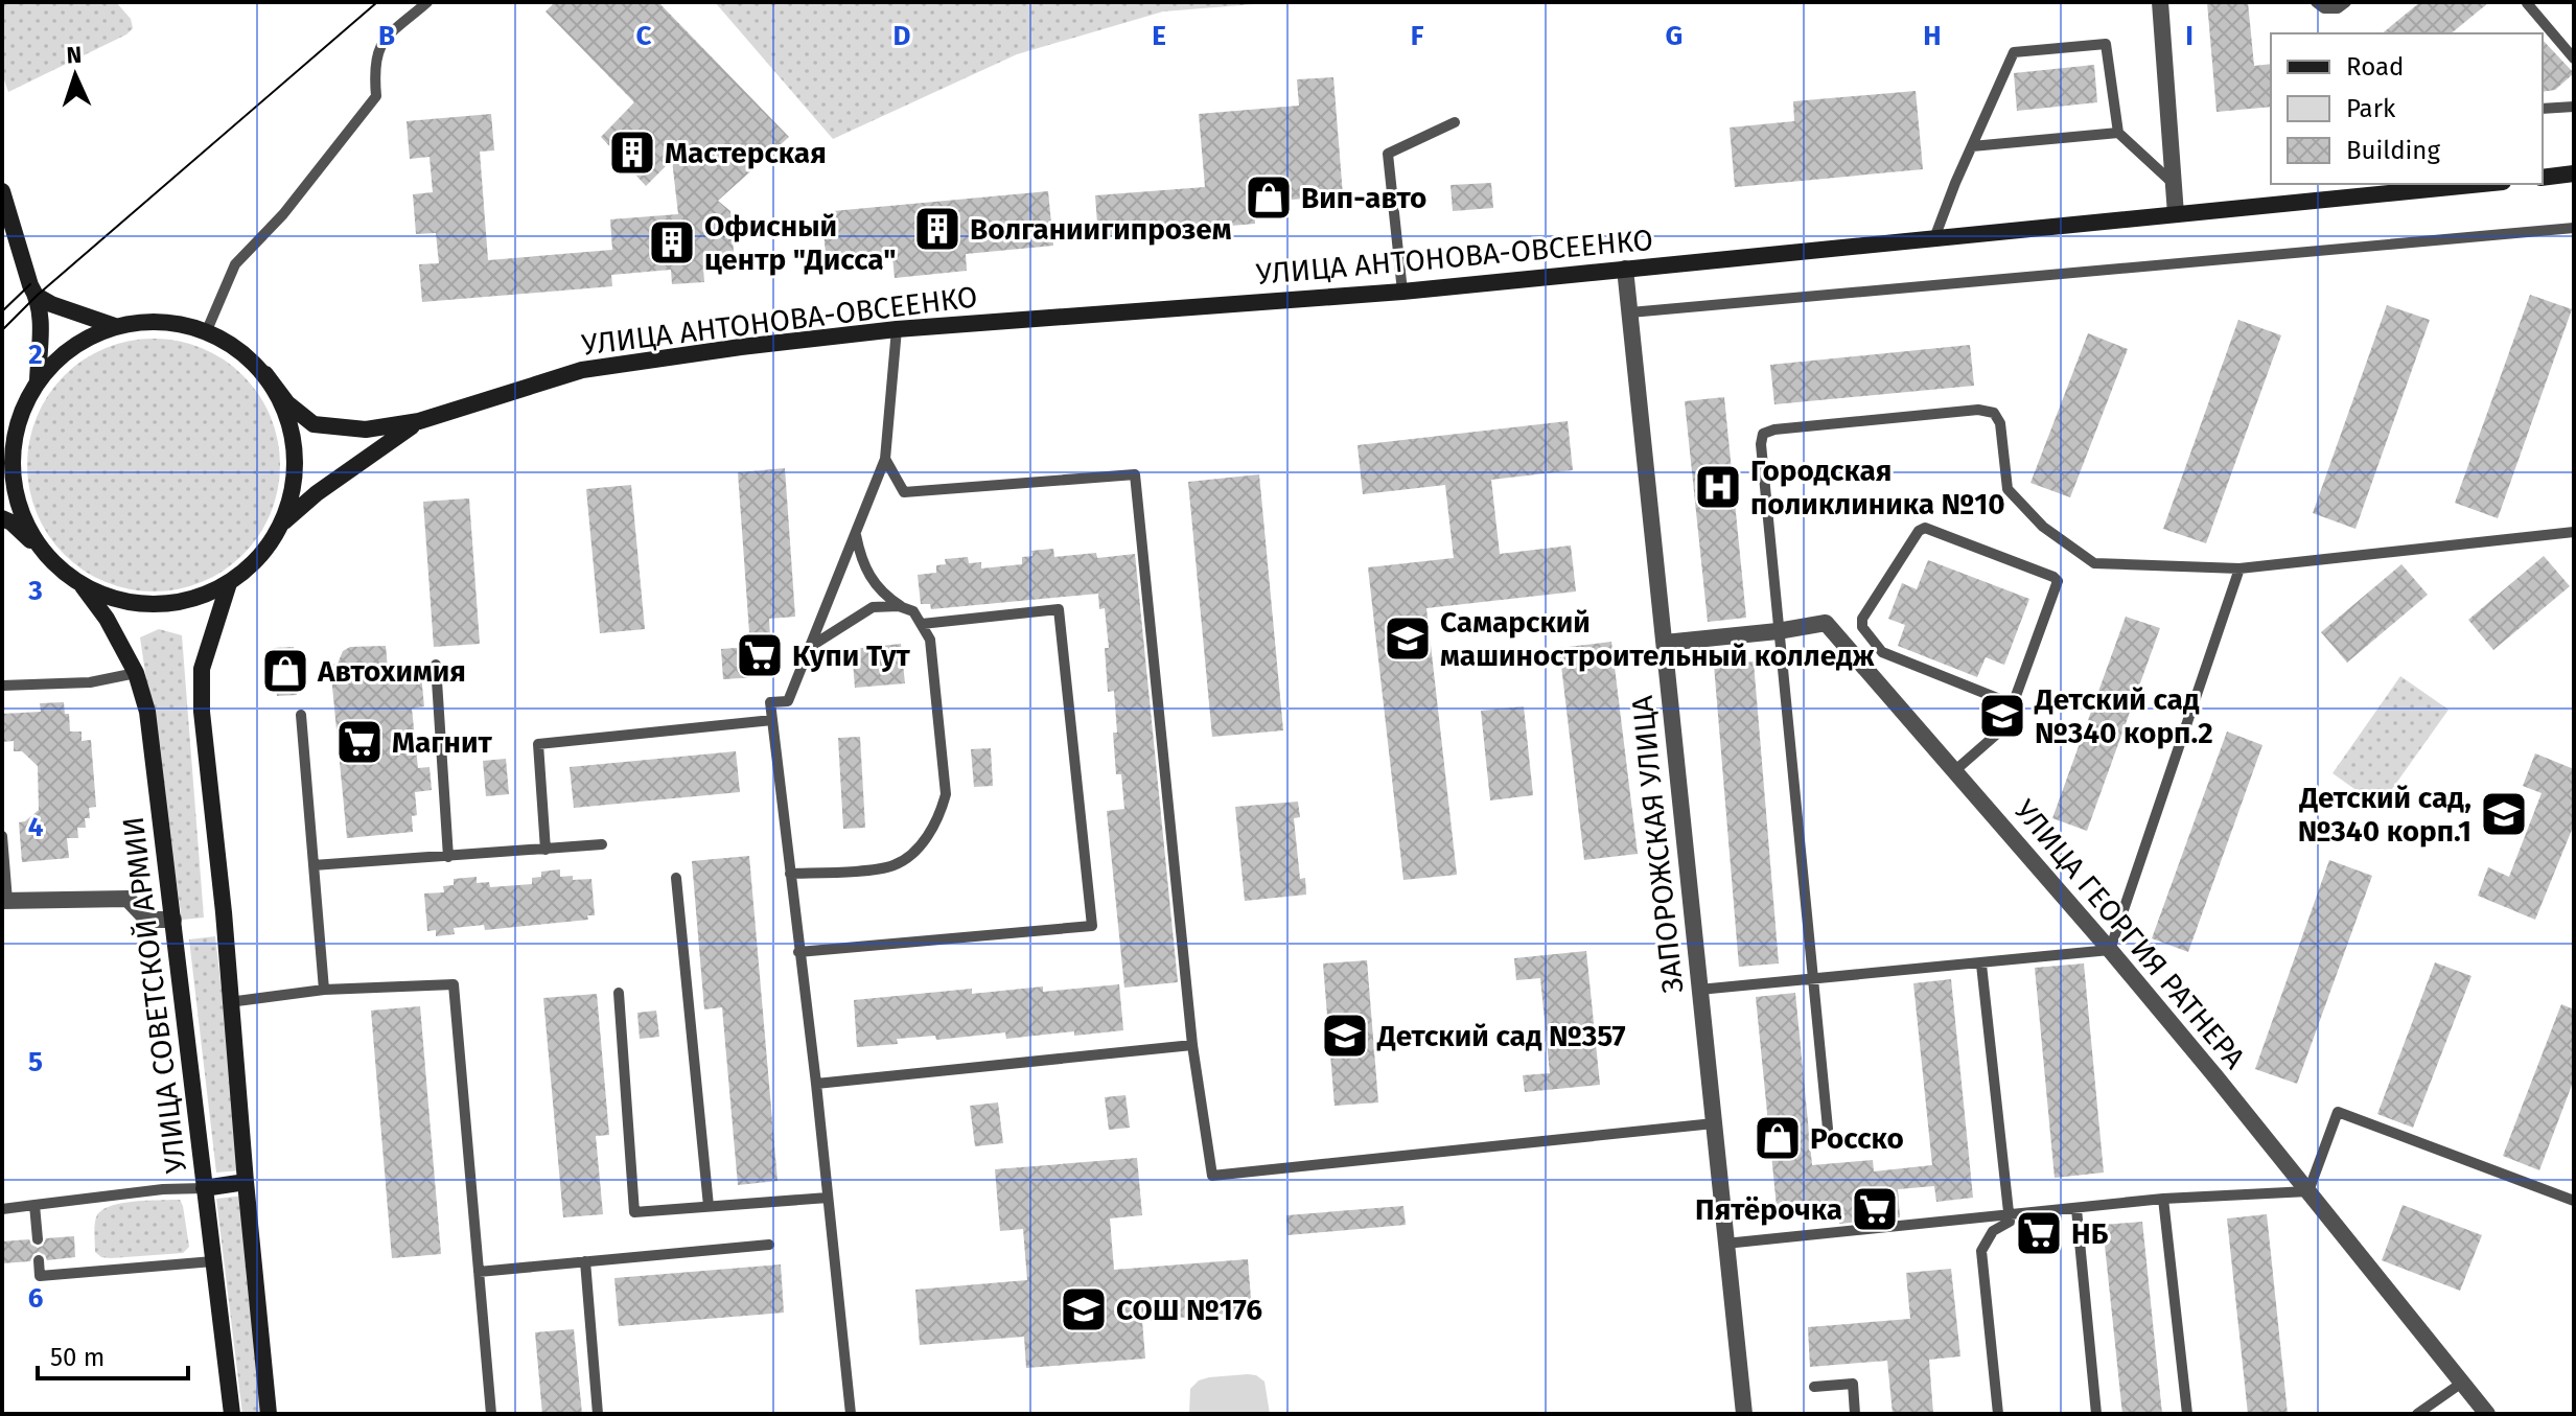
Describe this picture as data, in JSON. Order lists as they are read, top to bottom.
{
  "streets": {
    "main road": ["УЛИЦА АНТОНОВА-ОВСЕЕНКО", "УЛИЦА СОВЕТСКОЙ АРМИИ"],
    "street": ["ЗАПОРОЖСКАЯ УЛИЦА", "УЛИЦА ГЕОРГИЯ РАТНЕРА"]
  },
  "crossings": [
    ["УЛИЦА АНТОНОВА-ОВСЕЕНКО", "ЗАПОРОЖСКАЯ УЛИЦА"],
    ["УЛИЦА АНТОНОВА-ОВСЕЕНКО", "УЛИЦА СОВЕТСКОЙ АРМИИ"],
    ["ЗАПОРОЖСКАЯ УЛИЦА", "УЛИЦА ГЕОРГИЯ РАТНЕРА"]
  ],
  "places": {
    "building": ["Мастерская", "Волганиигипрозем", "Офисный центр \"Дисса\""],
    "shop": ["Вип-авто", "Автохимия", "Росско"],
    "hospital": ["Городская поликлиника №10"],
    "school or university": [
      "Самарский машиностроительный колледж",
      "Детский сад №340 корп.2",
      "Детский сад, №340 корп.1",
      "Детский сад №357",
      "СОШ №176"
    ],
    "supermarket": [
      "Купи Тут",
      "Магнит",
      "Пятёрочка",
      "НБ"
    ]
  },
  "legend": ["Road", "Park", "Building"],
  "scale_bar": "50 m",
  "north": "top",
  "grid": {
    "columns": [
      "B",
      "C",
      "D",
      "E",
      "F",
      "G",
      "H",
      "I"
    ],
    "rows": [
      "2",
      "3",
      "4",
      "5",
      "6"
    ]
  }
}
